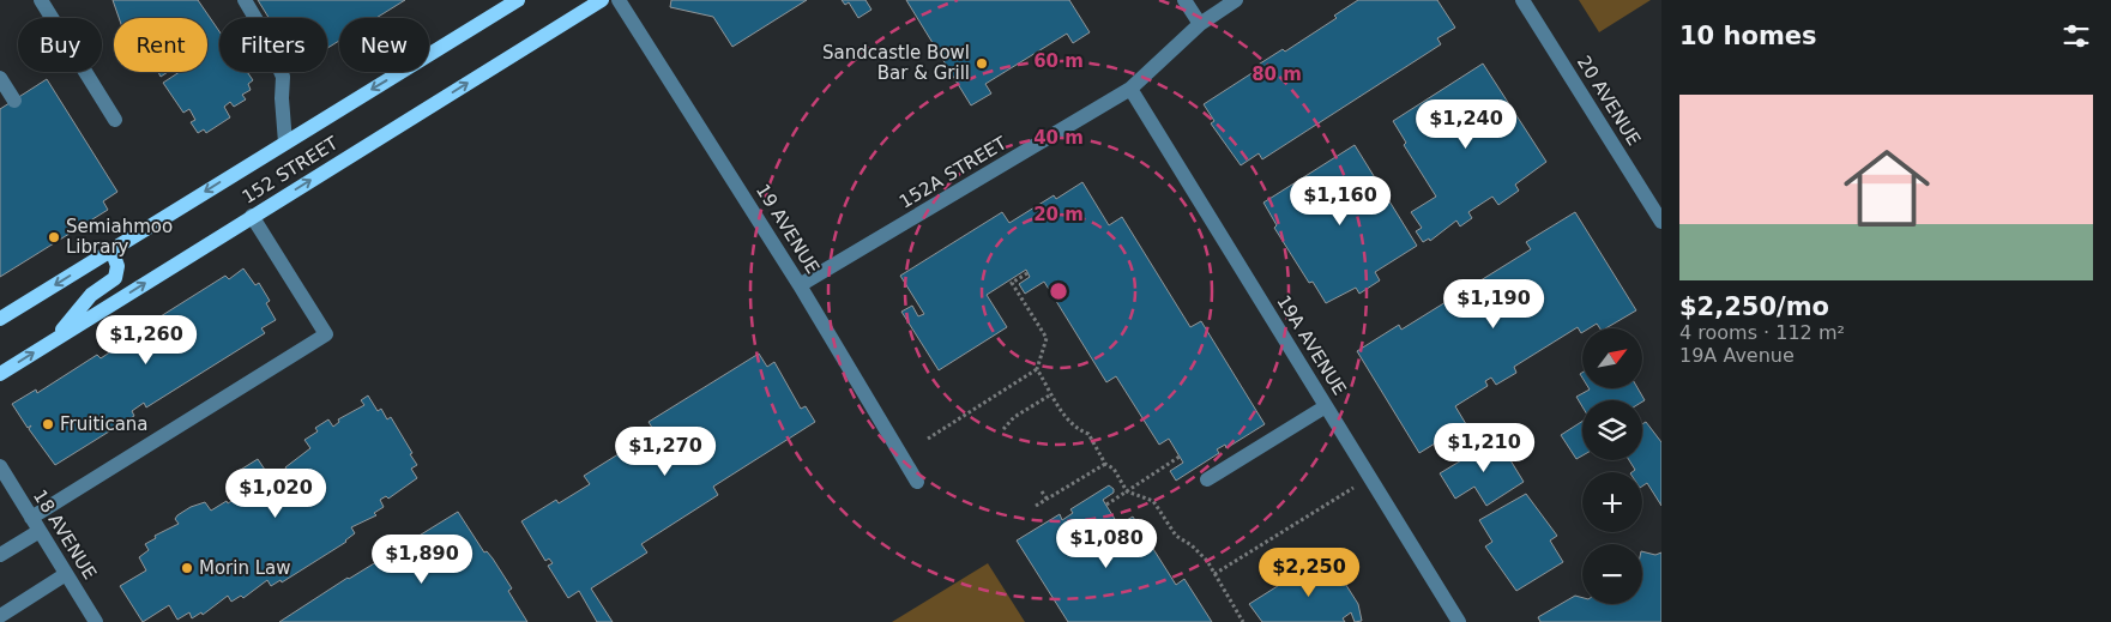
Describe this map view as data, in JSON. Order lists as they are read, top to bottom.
{
  "streets": {
    "main road": ["152 STREET"],
    "street": [
      "20 AVENUE",
      "152A STREET",
      "19 AVENUE",
      "19A AVENUE",
      "18 AVENUE"
    ]
  },
  "crossings": [
    ["152A STREET", "19 AVENUE"],
    ["152A STREET", "19A AVENUE"]
  ],
  "places": [
    "Sandcastle Bowl Bar & Grill",
    "Semiahmoo Library",
    "Fruiticana",
    "Morin Law"
  ],
  "north": "top right",
  "page": {
    "heading": "10 homes",
    "chip": [
      "Buy",
      "Rent",
      "Filters",
      "New"
    ],
    "list": [
      {
        "name": "$2,250/mo",
        "note": "4 rooms · 112 m² · 19A Avenue"
      }
    ],
    "price": [
      "$1,240",
      "$1,160",
      "$1,190",
      "$1,260",
      "$1,210",
      "$1,270",
      "$1,020",
      "$1,080",
      "$1,890",
      "$2,250"
    ],
    "map_buttons": ["+", "−"]
  },
  "rings": [
    "60 m",
    "80 m",
    "40 m",
    "20 m"
  ]
}
